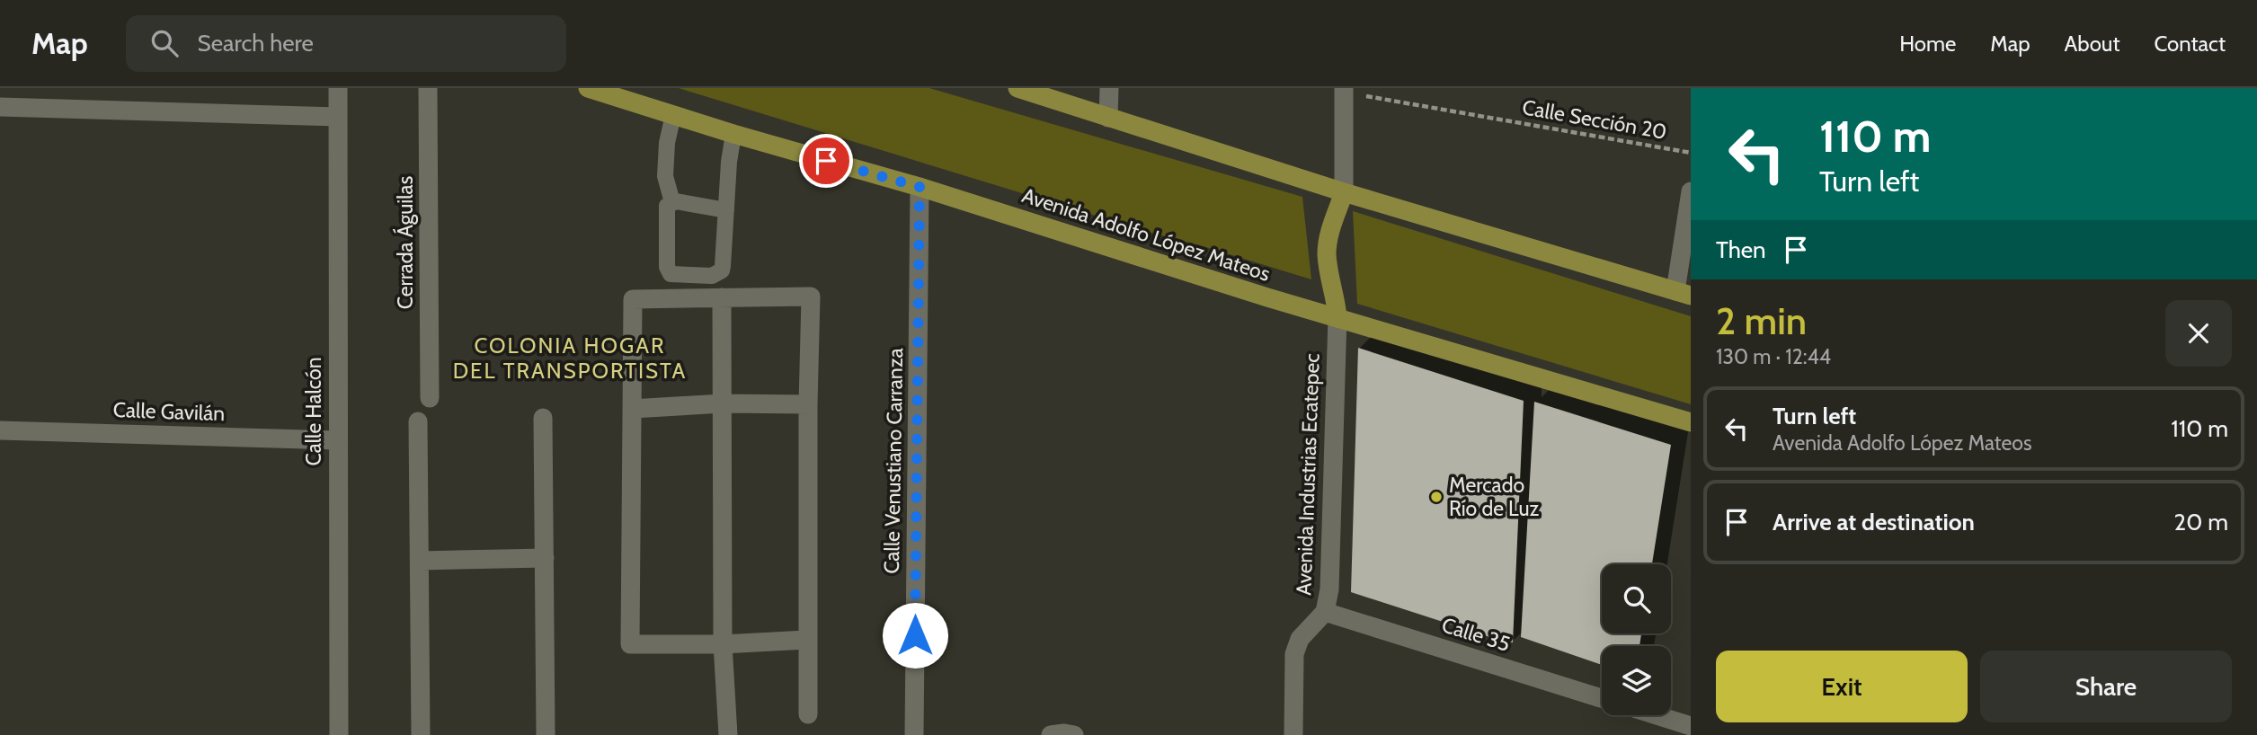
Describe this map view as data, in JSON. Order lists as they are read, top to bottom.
{
  "streets": {
    "main road": ["Avenida Adolfo López Mateos"],
    "street": [
      "Cerrada Águilas",
      "Calle Gavilán",
      "Calle Halcón",
      "Calle Venustiano Carranza",
      "Avenida Industrias Ecatepec",
      "Calle 35"
    ],
    "path": ["Calle Sección 20"]
  },
  "crossings": [
    ["Avenida Adolfo López Mateos", "Calle Venustiano Carranza"],
    ["Avenida Adolfo López Mateos", "Avenida Industrias Ecatepec"],
    ["Calle Gavilán", "Calle Halcón"],
    ["Avenida Industrias Ecatepec", "Calle 35"]
  ],
  "districts": ["COLONIA HOGAR DEL TRANSPORTISTA"],
  "places": ["Mercado Río de Luz"],
  "page": {
    "header": "Map",
    "search": "Search here",
    "nav": [
      "Home",
      "Map",
      "About",
      "Contact"
    ],
    "turn": ["110 m", "Turn left"],
    "then": "Then",
    "heading": ["2 min", "130 m · 12:44"],
    "list": [
      {
        "name": "Turn left",
        "note": "Avenida Adolfo López Mateos",
        "value": "110 m"
      },
      {
        "name": "Arrive at destination",
        "value": "20 m"
      }
    ],
    "buttons": ["Exit", "Share"]
  }
}
